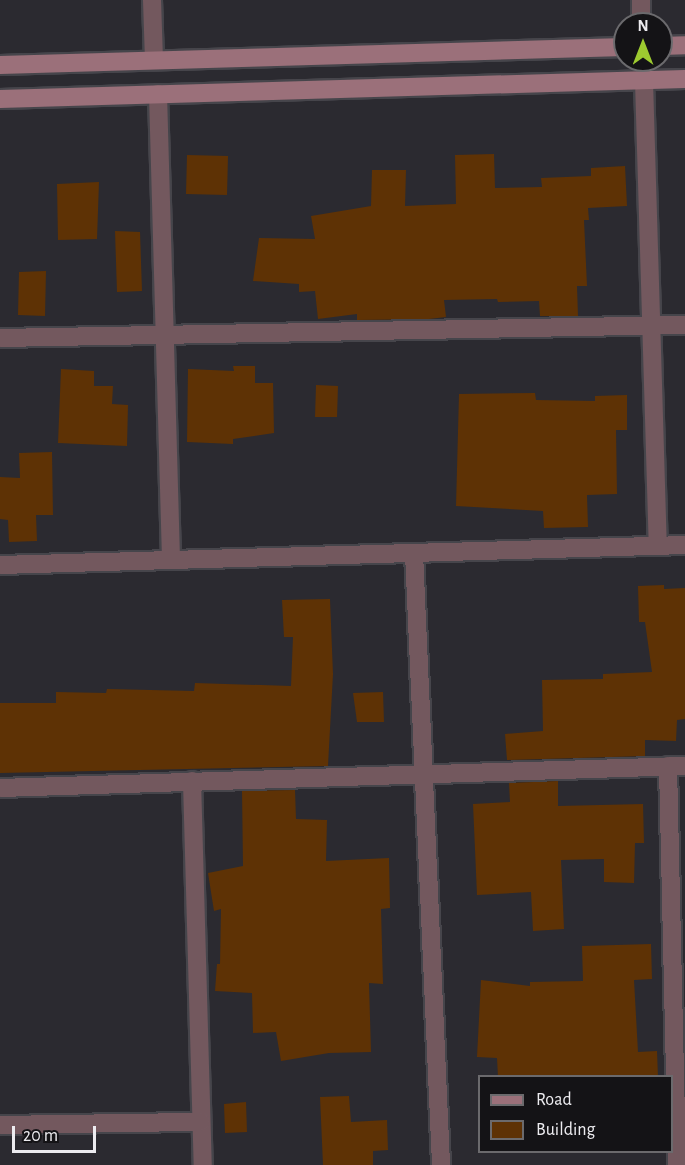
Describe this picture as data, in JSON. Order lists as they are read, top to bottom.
{
  "legend": ["Road", "Building"],
  "scale_bar": "20 m",
  "north": "top"
}
